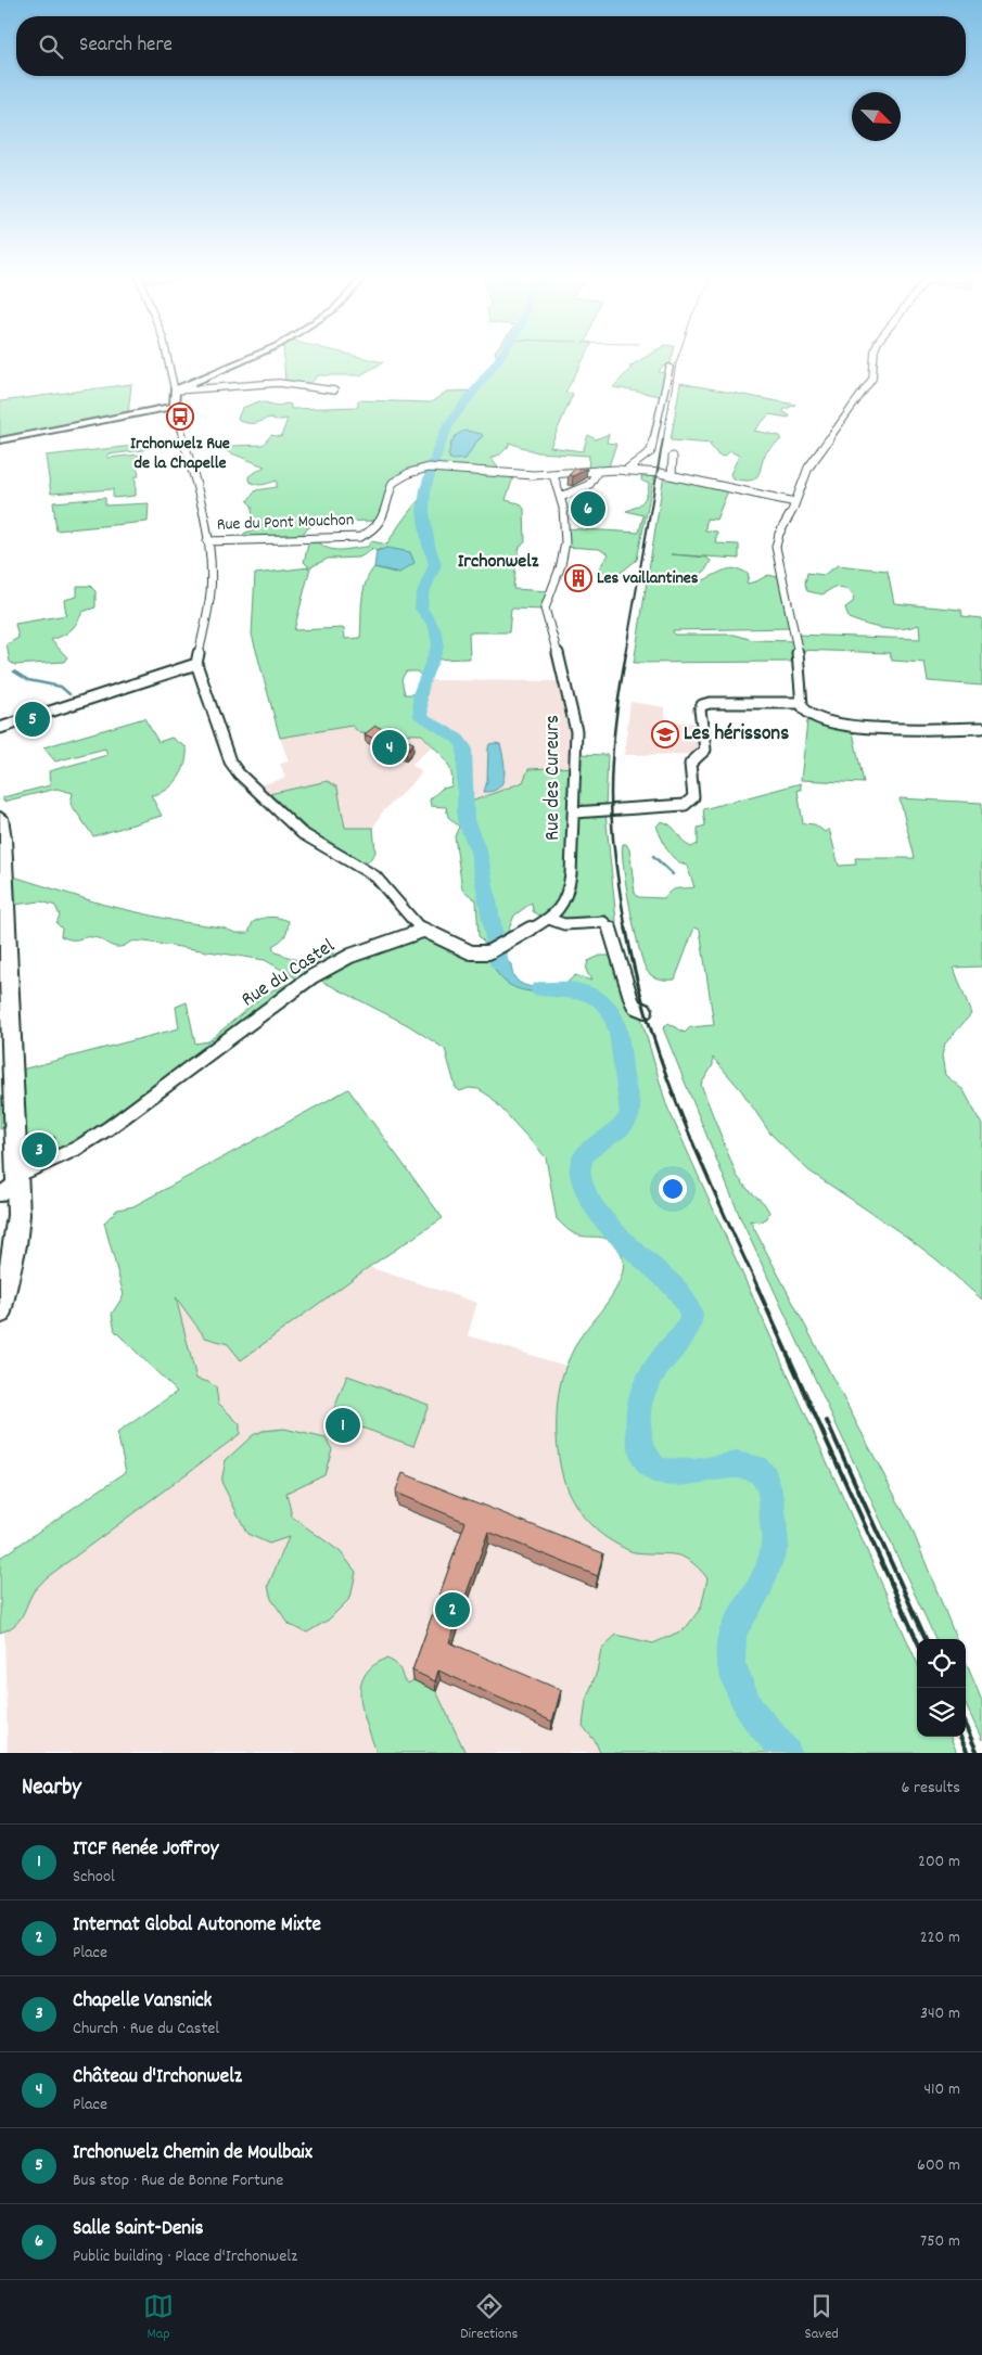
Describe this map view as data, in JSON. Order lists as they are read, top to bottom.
{
  "streets": {
    "street": ["Rue du Pont Mouchon", "Rue des Cureurs", "Rue du Castel"]
  },
  "crossings": [
    ["Rue du Pont Mouchon", "Rue des Cureurs"],
    ["Rue des Cureurs", "Rue du Castel"]
  ],
  "districts": ["Irchonwelz"],
  "places": {
    "bus stop": ["Irchonwelz Rue de la Chapelle"],
    "building": ["Les vaillantines"],
    "school or university": ["Les hérissons"]
  },
  "north": "bottom right",
  "page": {
    "search": "Search here",
    "pins": [
      "6",
      "5",
      "4",
      "3",
      "1",
      "2"
    ],
    "heading": ["Nearby", "6 results"],
    "list": [
      {
        "mark": "1",
        "name": "ITCF Renée Joffroy",
        "note": "School",
        "value": "200 m"
      },
      {
        "mark": "2",
        "name": "Internat Global Autonome Mixte",
        "note": "Place",
        "value": "220 m"
      },
      {
        "mark": "3",
        "name": "Chapelle Vansnick",
        "note": "Church · Rue du Castel",
        "value": "340 m"
      },
      {
        "mark": "4",
        "name": "Château d'Irchonwelz",
        "note": "Place",
        "value": "410 m"
      },
      {
        "mark": "5",
        "name": "Irchonwelz Chemin de Moulbaix",
        "note": "Bus stop · Rue de Bonne Fortune",
        "value": "600 m"
      },
      {
        "mark": "6",
        "name": "Salle Saint-Denis",
        "note": "Public building · Place d'Irchonwelz",
        "value": "750 m"
      }
    ],
    "nav": ["Map", "Directions", "Saved"]
  }
}
